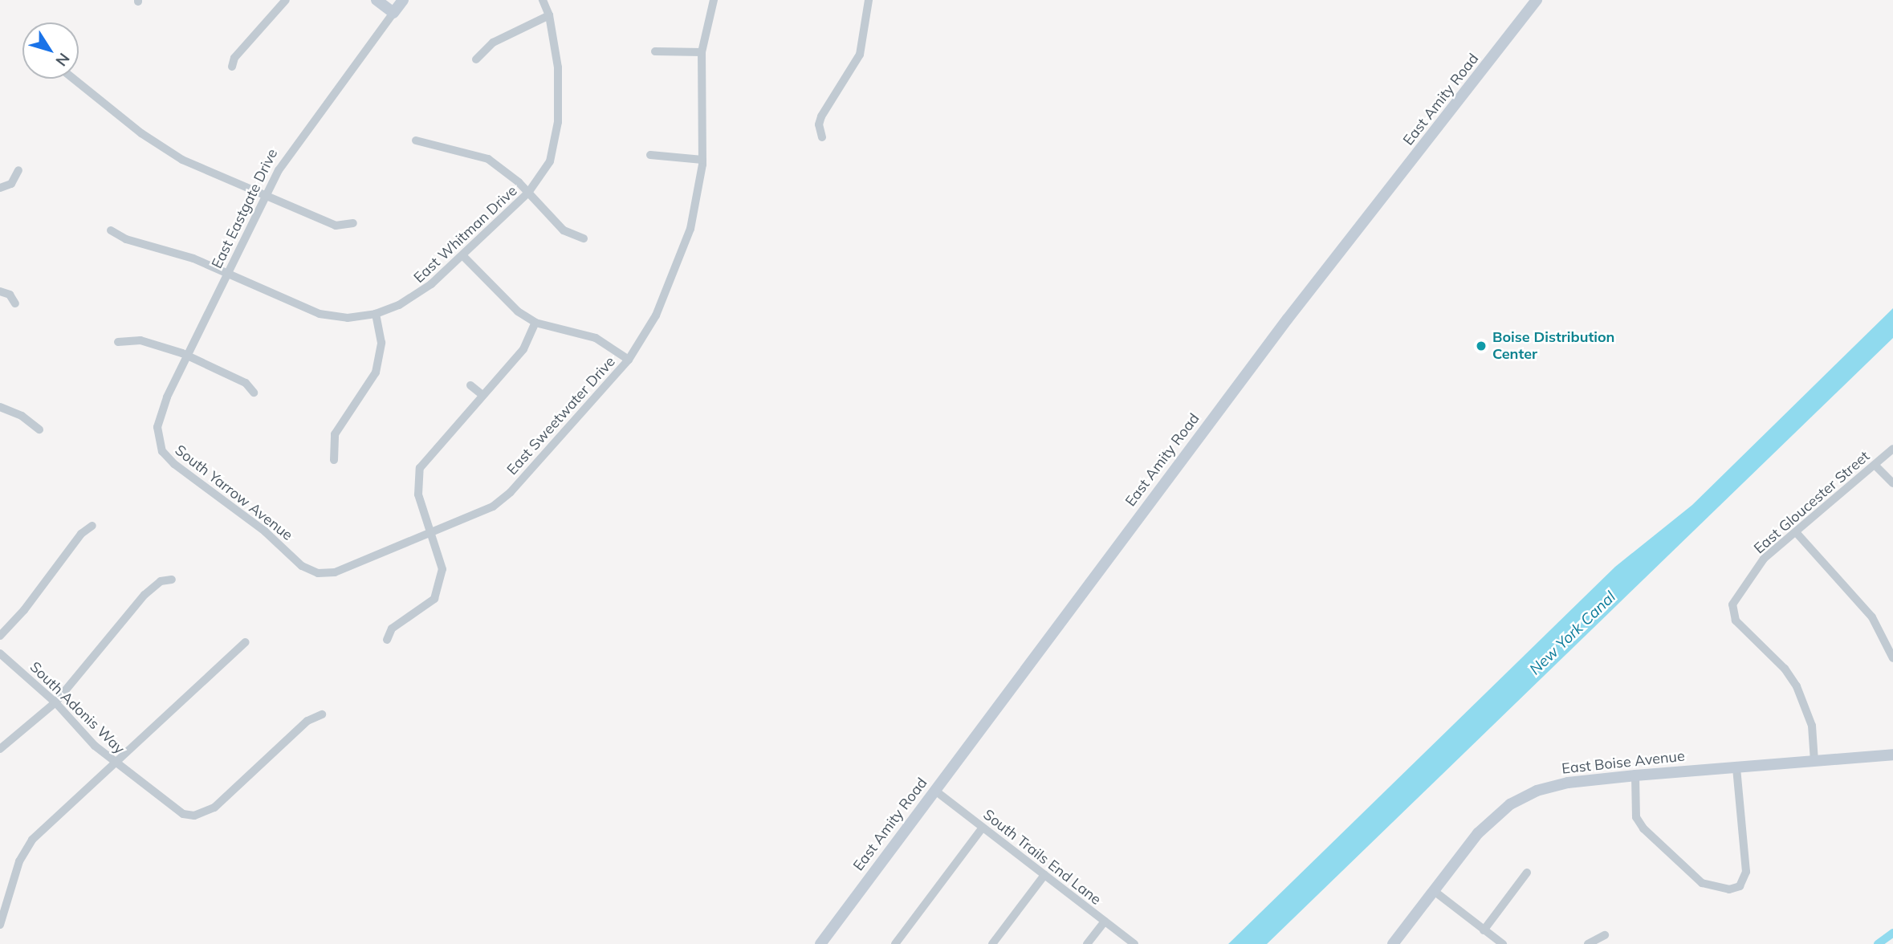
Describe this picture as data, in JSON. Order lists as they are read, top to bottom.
{
  "streets": {
    "street": [
      "East Amity Road",
      "East Eastgate Drive",
      "East Whitman Drive",
      "East Sweetwater Drive",
      "South Yarrow Avenue",
      "East Gloucester Street",
      "South Adonis Way",
      "East Boise Avenue",
      "South Trails End Lane"
    ]
  },
  "crossings": [
    ["East Amity Road", "South Trails End Lane"],
    ["East Eastgate Drive", "East Whitman Drive"],
    ["East Eastgate Drive", "South Yarrow Avenue"],
    ["East Sweetwater Drive", "South Yarrow Avenue"],
    ["East Gloucester Street", "East Boise Avenue"]
  ],
  "water": ["New York Canal"],
  "places": ["Boise Distribution Center"],
  "north": "bottom right"
}
